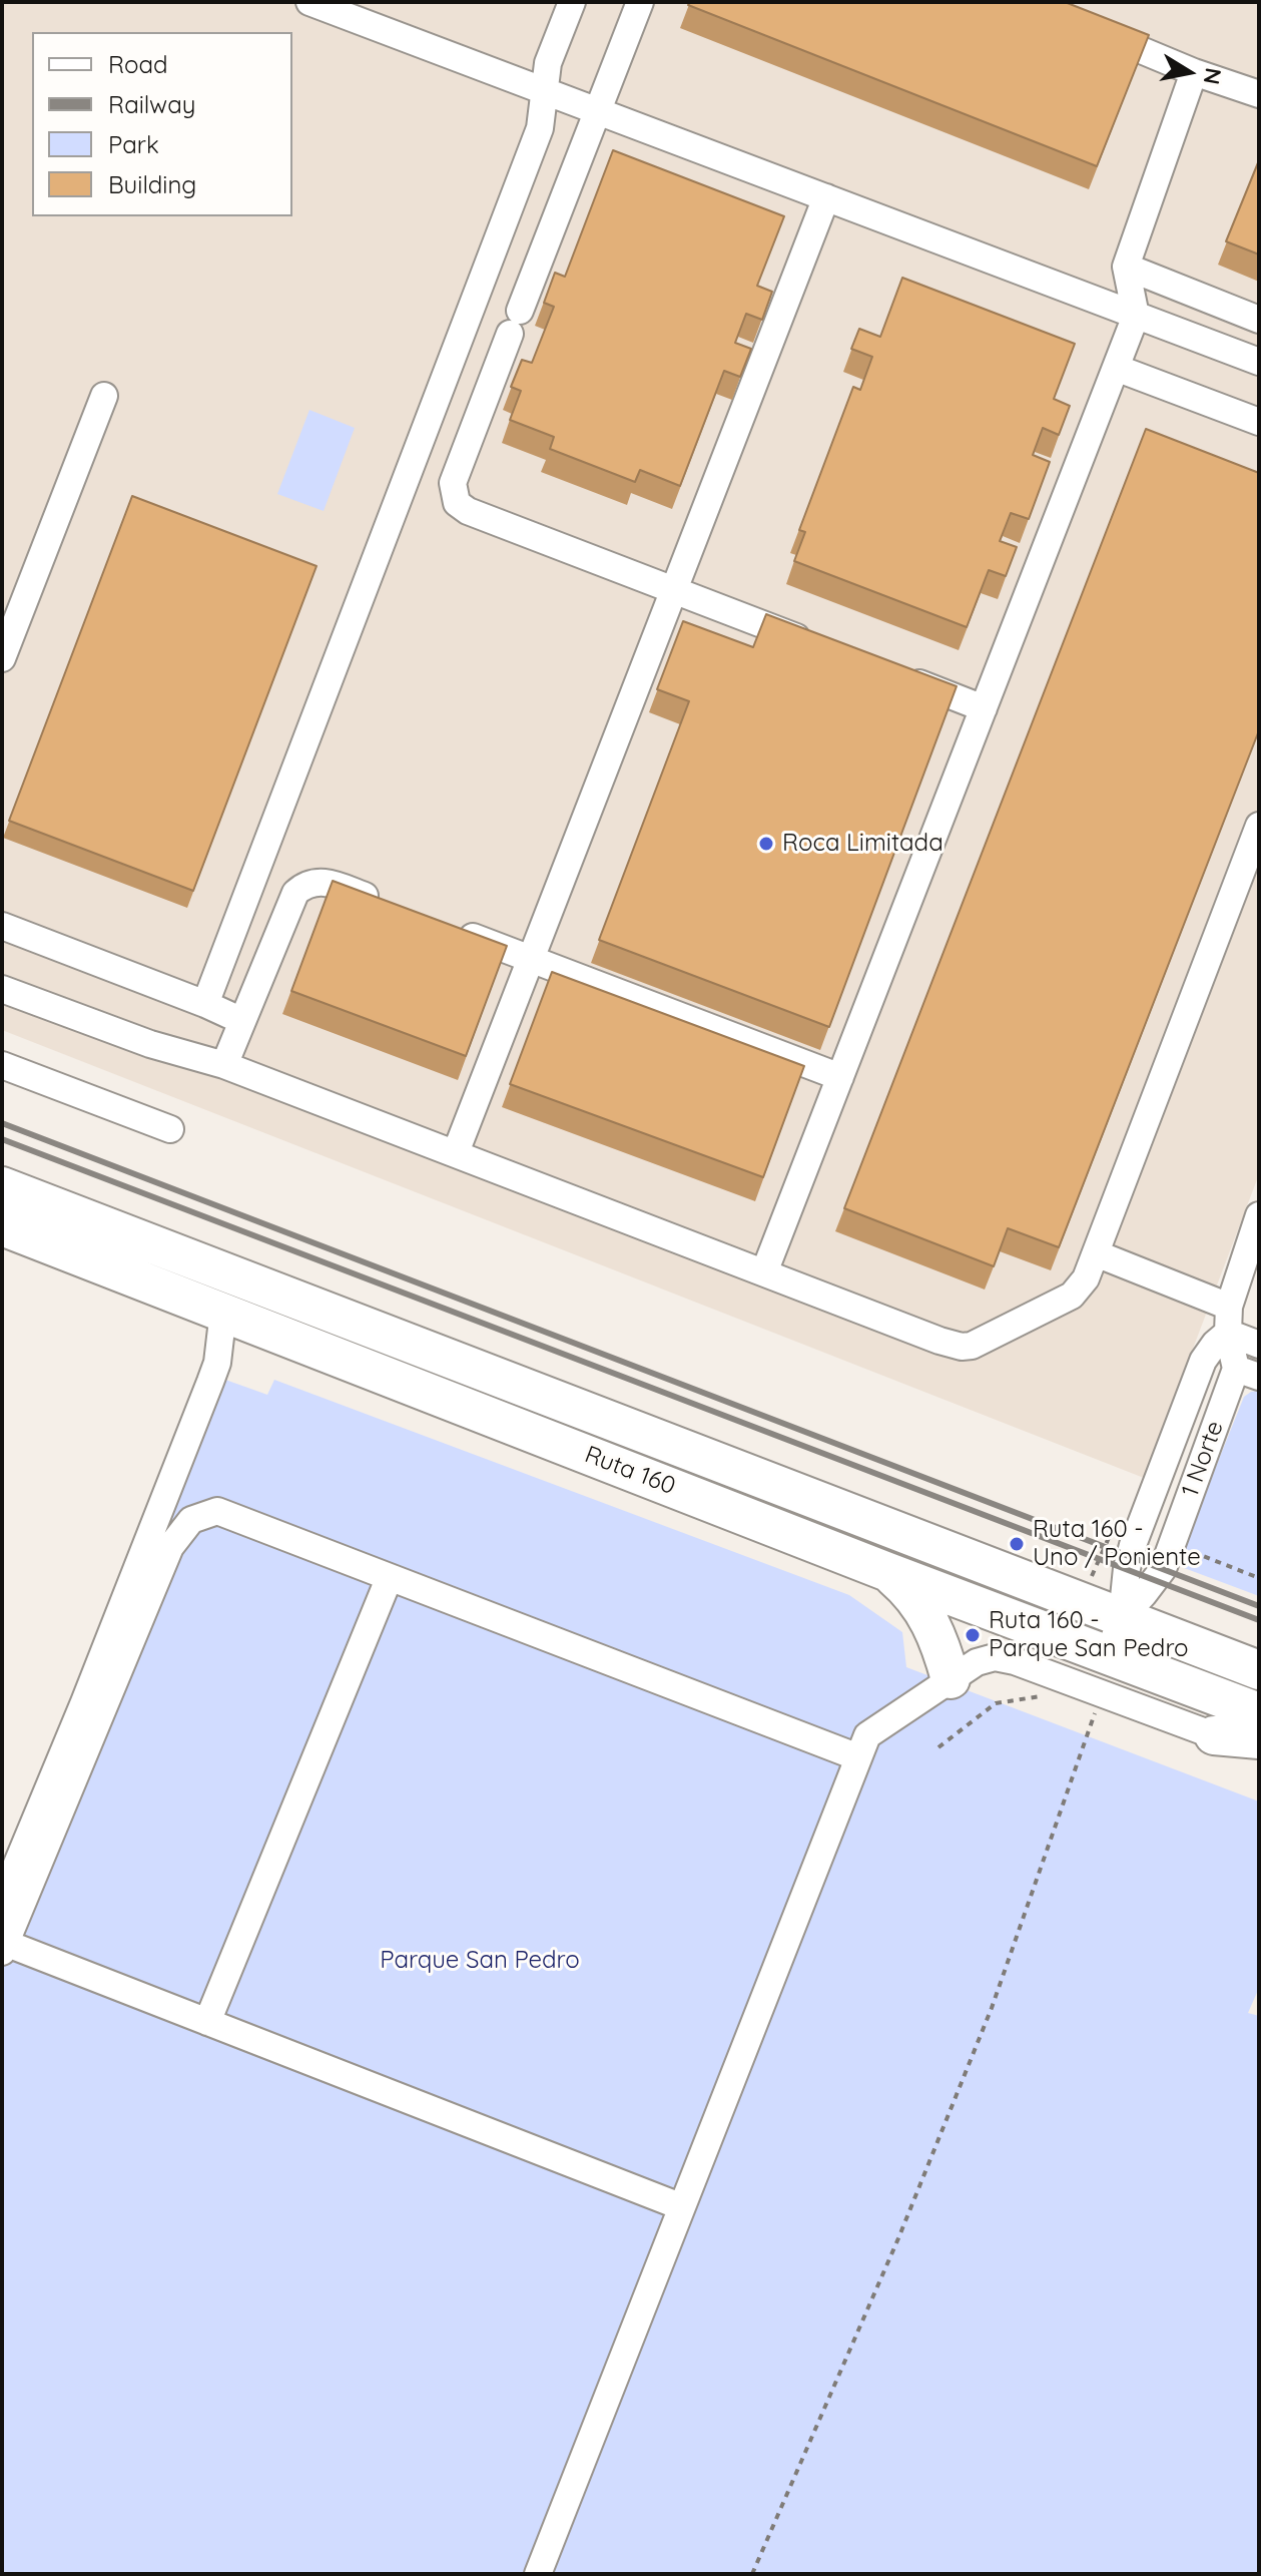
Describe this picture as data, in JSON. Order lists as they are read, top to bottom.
{
  "streets": {
    "highway": ["Ruta 160"],
    "street": ["1 Norte"]
  },
  "crossings": [
    ["1 Norte", "Ruta 160"]
  ],
  "parks": ["Parque San Pedro"],
  "places": ["Roca Limitada", "Ruta 160 - Uno / Poniente", "Ruta 160 - Parque San Pedro"],
  "legend": [
    "Road",
    "Railway",
    "Park",
    "Building"
  ],
  "north": "right"
}
